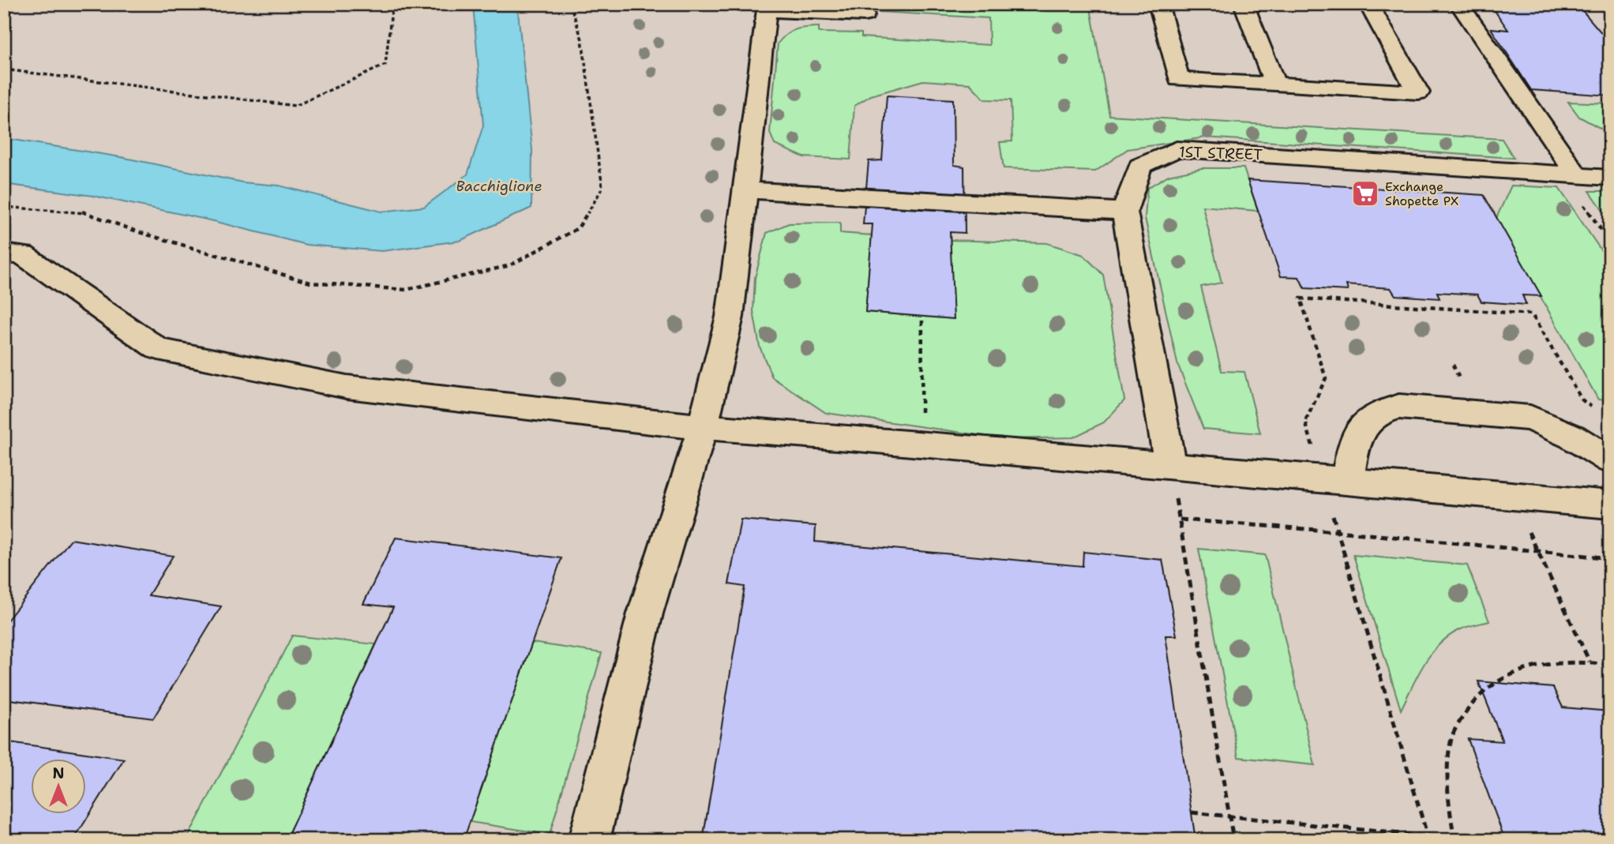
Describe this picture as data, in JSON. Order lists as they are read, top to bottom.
{
  "streets": {
    "lane": ["1ST STREET"]
  },
  "water": ["Bacchiglione"],
  "places": {
    "supermarket": ["Exchange Shopette PX"]
  },
  "north": "top"
}
